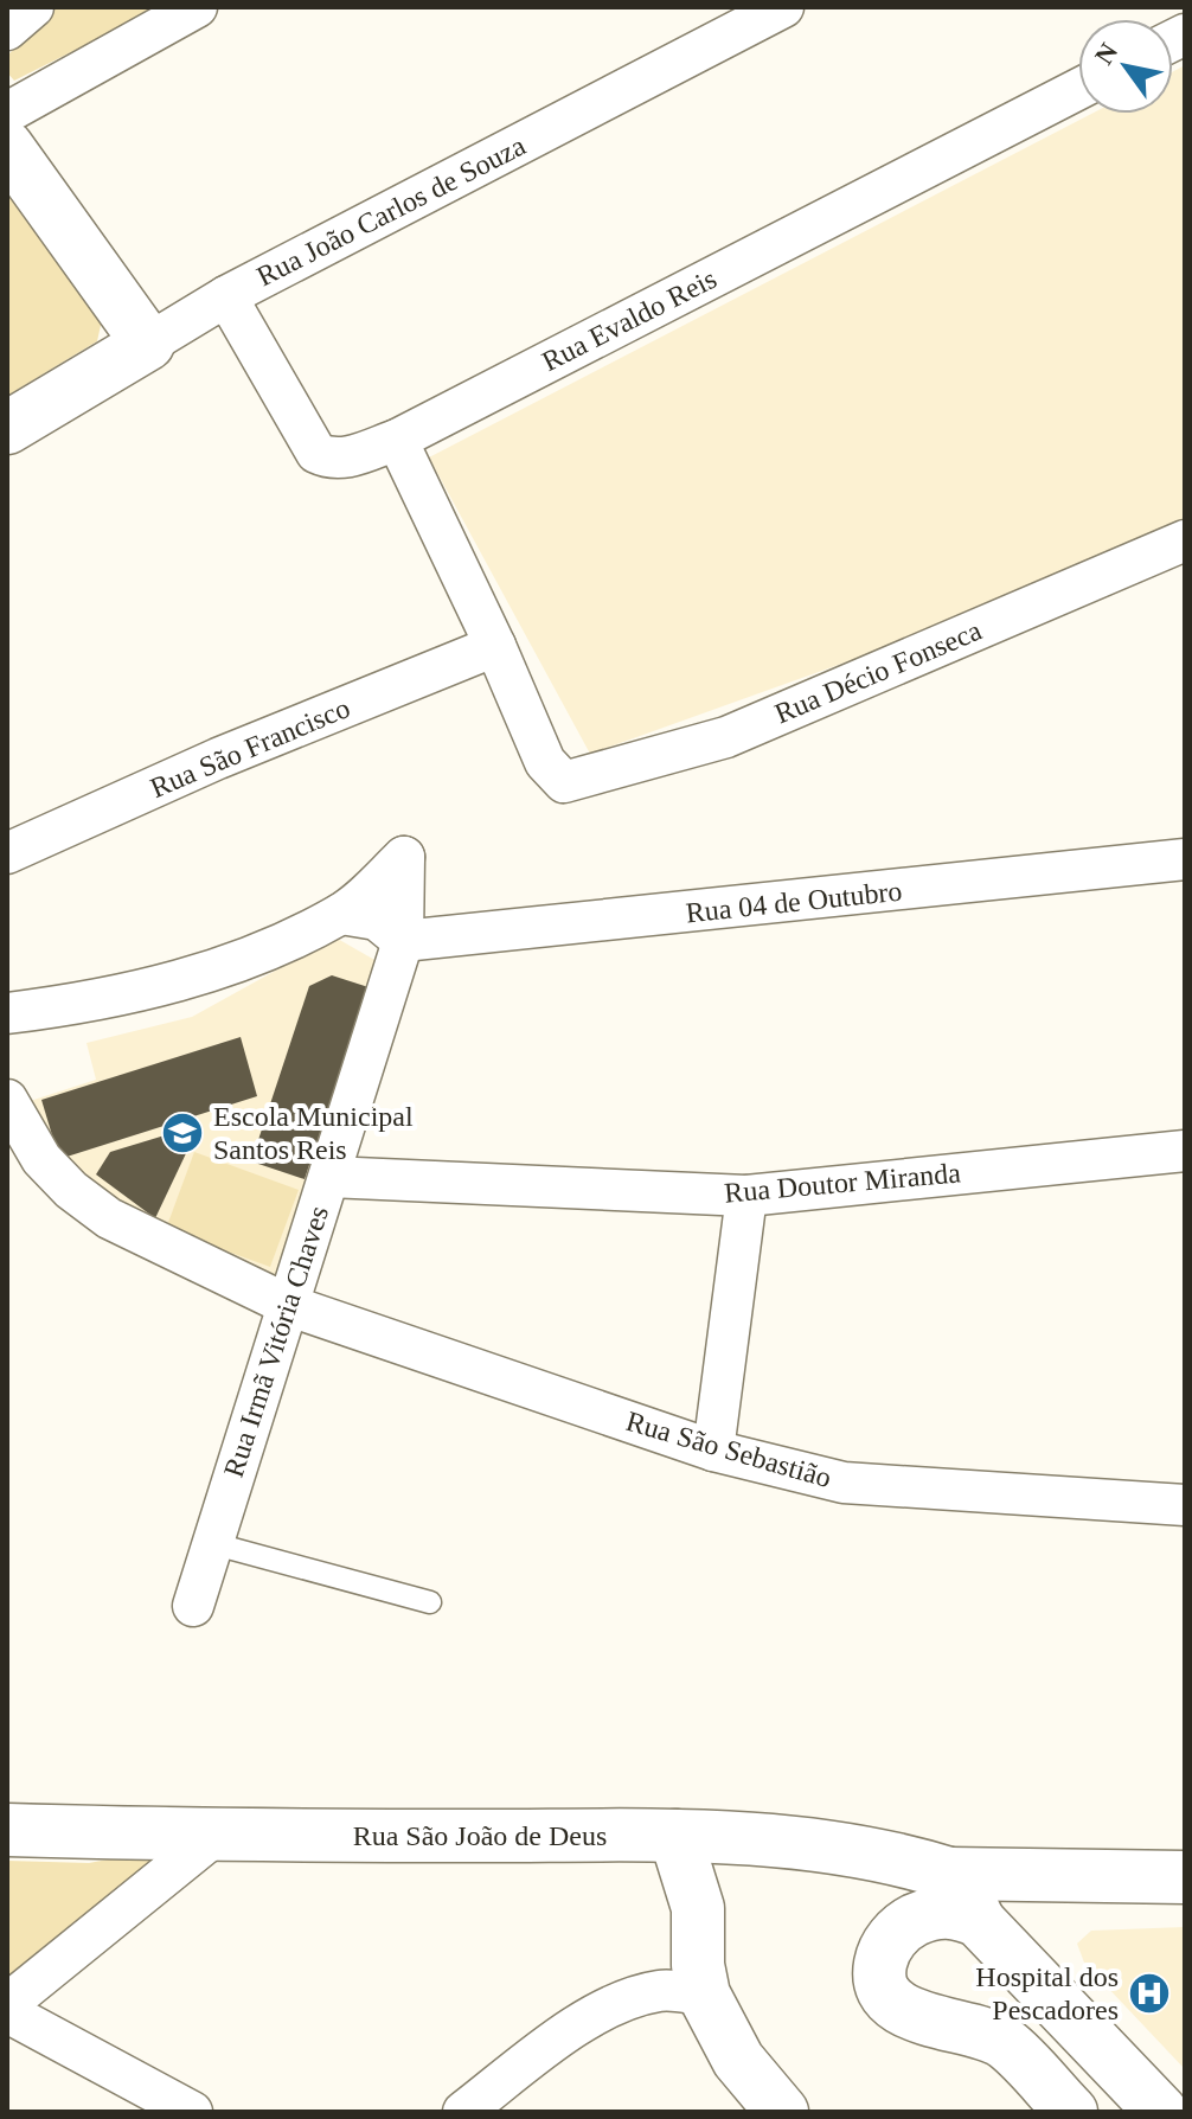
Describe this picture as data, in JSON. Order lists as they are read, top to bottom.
{
  "streets": {
    "main road": ["Rua João Carlos de Souza", "Rua São João de Deus"],
    "street": [
      "Rua Evaldo Reis",
      "Rua Décio Fonseca",
      "Rua São Francisco",
      "Rua 04 de Outubro",
      "Rua Doutor Miranda",
      "Rua Irmã Vitória Chaves",
      "Rua São Sebastião"
    ]
  },
  "crossings": [
    ["Rua João Carlos de Souza", "Rua Evaldo Reis"],
    ["Rua Décio Fonseca", "Rua São Francisco"],
    ["Rua 04 de Outubro", "Rua Irmã Vitória Chaves"],
    ["Rua Doutor Miranda", "Rua Irmã Vitória Chaves"],
    ["Rua Irmã Vitória Chaves", "Rua São Sebastião"]
  ],
  "places": {
    "school or university": ["Escola Municipal Santos Reis"],
    "hospital": ["Hospital dos Pescadores"]
  },
  "north": "top left"
}
